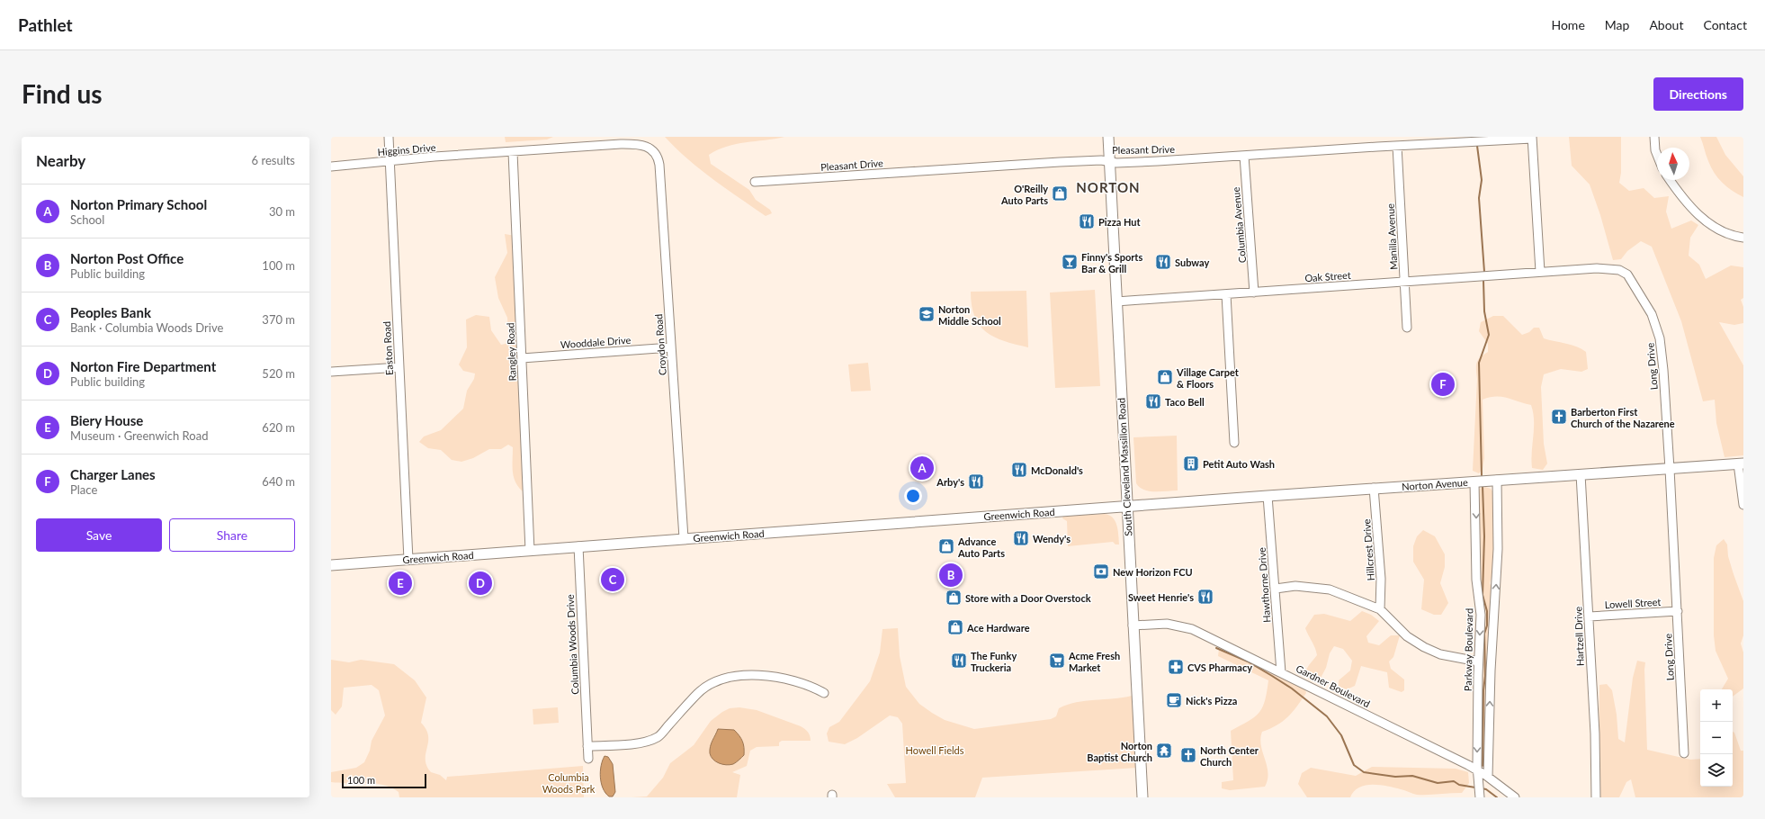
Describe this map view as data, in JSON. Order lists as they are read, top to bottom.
{
  "streets": {
    "main road": ["South Cleveland Massillon Road", "Norton Avenue", "Greenwich Road"],
    "street": [
      "Higgins Drive",
      "Pleasant Drive",
      "Columbia Avenue",
      "Manilla Avenue",
      "Oak Street",
      "Wooddale Drive",
      "Croydon Road",
      "Easton Road",
      "Rangley Road",
      "Long Drive",
      "Hillcrest Drive",
      "Hawthorne Drive",
      "Lowell Street",
      "Hartzell Drive",
      "Columbia Woods Drive",
      "Parkway Boulevard",
      "Gardner Boulevard"
    ]
  },
  "crossings": [
    ["Higgins Drive", "Croydon Road"],
    ["Higgins Drive", "Easton Road"],
    ["Higgins Drive", "Rangley Road"],
    ["Pleasant Drive", "Columbia Avenue"],
    ["Pleasant Drive", "Manilla Avenue"],
    ["Pleasant Drive", "South Cleveland Massillon Road"],
    ["Columbia Avenue", "Oak Street"],
    ["Manilla Avenue", "Oak Street"],
    ["Oak Street", "Long Drive"],
    ["Oak Street", "South Cleveland Massillon Road"],
    ["Wooddale Drive", "Croydon Road"],
    ["Wooddale Drive", "Rangley Road"],
    ["Croydon Road", "Greenwich Road"],
    ["Easton Road", "Greenwich Road"],
    ["Rangley Road", "Greenwich Road"],
    ["Long Drive", "Norton Avenue"],
    ["Long Drive", "Lowell Street"],
    ["South Cleveland Massillon Road", "Norton Avenue"],
    ["South Cleveland Massillon Road", "Greenwich Road"],
    ["South Cleveland Massillon Road", "Gardner Boulevard"],
    ["Norton Avenue", "Greenwich Road"],
    ["Norton Avenue", "Hillcrest Drive"],
    ["Norton Avenue", "Hawthorne Drive"],
    ["Norton Avenue", "Hartzell Drive"],
    ["Norton Avenue", "Parkway Boulevard"],
    ["Greenwich Road", "Columbia Woods Drive"],
    ["Hawthorne Drive", "Gardner Boulevard"],
    ["Lowell Street", "Hartzell Drive"],
    ["Parkway Boulevard", "Gardner Boulevard"]
  ],
  "districts": ["NORTON"],
  "parks": ["Howell Fields", "Columbia Woods Park"],
  "places": {
    "shop": [
      "O'Reilly Auto Parts",
      "Village Carpet & Floors",
      "Advance Auto Parts",
      "Store with a Door Overstock",
      "Ace Hardware"
    ],
    "restaurant": [
      "Pizza Hut",
      "Subway",
      "Taco Bell",
      "McDonald's",
      "Arby's",
      "Wendy's",
      "Sweet Henrie's",
      "The Funky Truckeria"
    ],
    "bar": ["Finny's Sports Bar & Grill"],
    "school or university": ["Norton Middle School"],
    "church": ["Barberton First Church of the Nazarene", "North Center Church"],
    "building": ["Petit Auto Wash"],
    "bank": ["New Horizon FCU"],
    "supermarket": ["Acme Fresh Market"],
    "pharmacy": ["CVS Pharmacy"],
    "cafe": ["Nick's Pizza"],
    "temple": ["Norton Baptist Church"]
  },
  "scale_bar": "100 m",
  "north": "top",
  "page": {
    "header": "Pathlet",
    "nav": [
      "Home",
      "Map",
      "About",
      "Contact"
    ],
    "buttons": [
      "Directions",
      ["Save", "Share"]
    ],
    "title": "Find us",
    "heading": ["Nearby", "6 results"],
    "list": [
      {
        "mark": "A",
        "name": "Norton Primary School",
        "note": "School",
        "value": "30 m"
      },
      {
        "mark": "B",
        "name": "Norton Post Office",
        "note": "Public building",
        "value": "100 m"
      },
      {
        "mark": "C",
        "name": "Peoples Bank",
        "note": "Bank · Columbia Woods Drive",
        "value": "370 m"
      },
      {
        "mark": "D",
        "name": "Norton Fire Department",
        "note": "Public building",
        "value": "520 m"
      },
      {
        "mark": "E",
        "name": "Biery House",
        "note": "Museum · Greenwich Road",
        "value": "620 m"
      },
      {
        "mark": "F",
        "name": "Charger Lanes",
        "note": "Place",
        "value": "640 m"
      }
    ],
    "pins": [
      "F",
      "A",
      "B",
      "C",
      "D",
      "E"
    ],
    "map_buttons": ["+", "−"],
    "scale": "100 m"
  }
}
